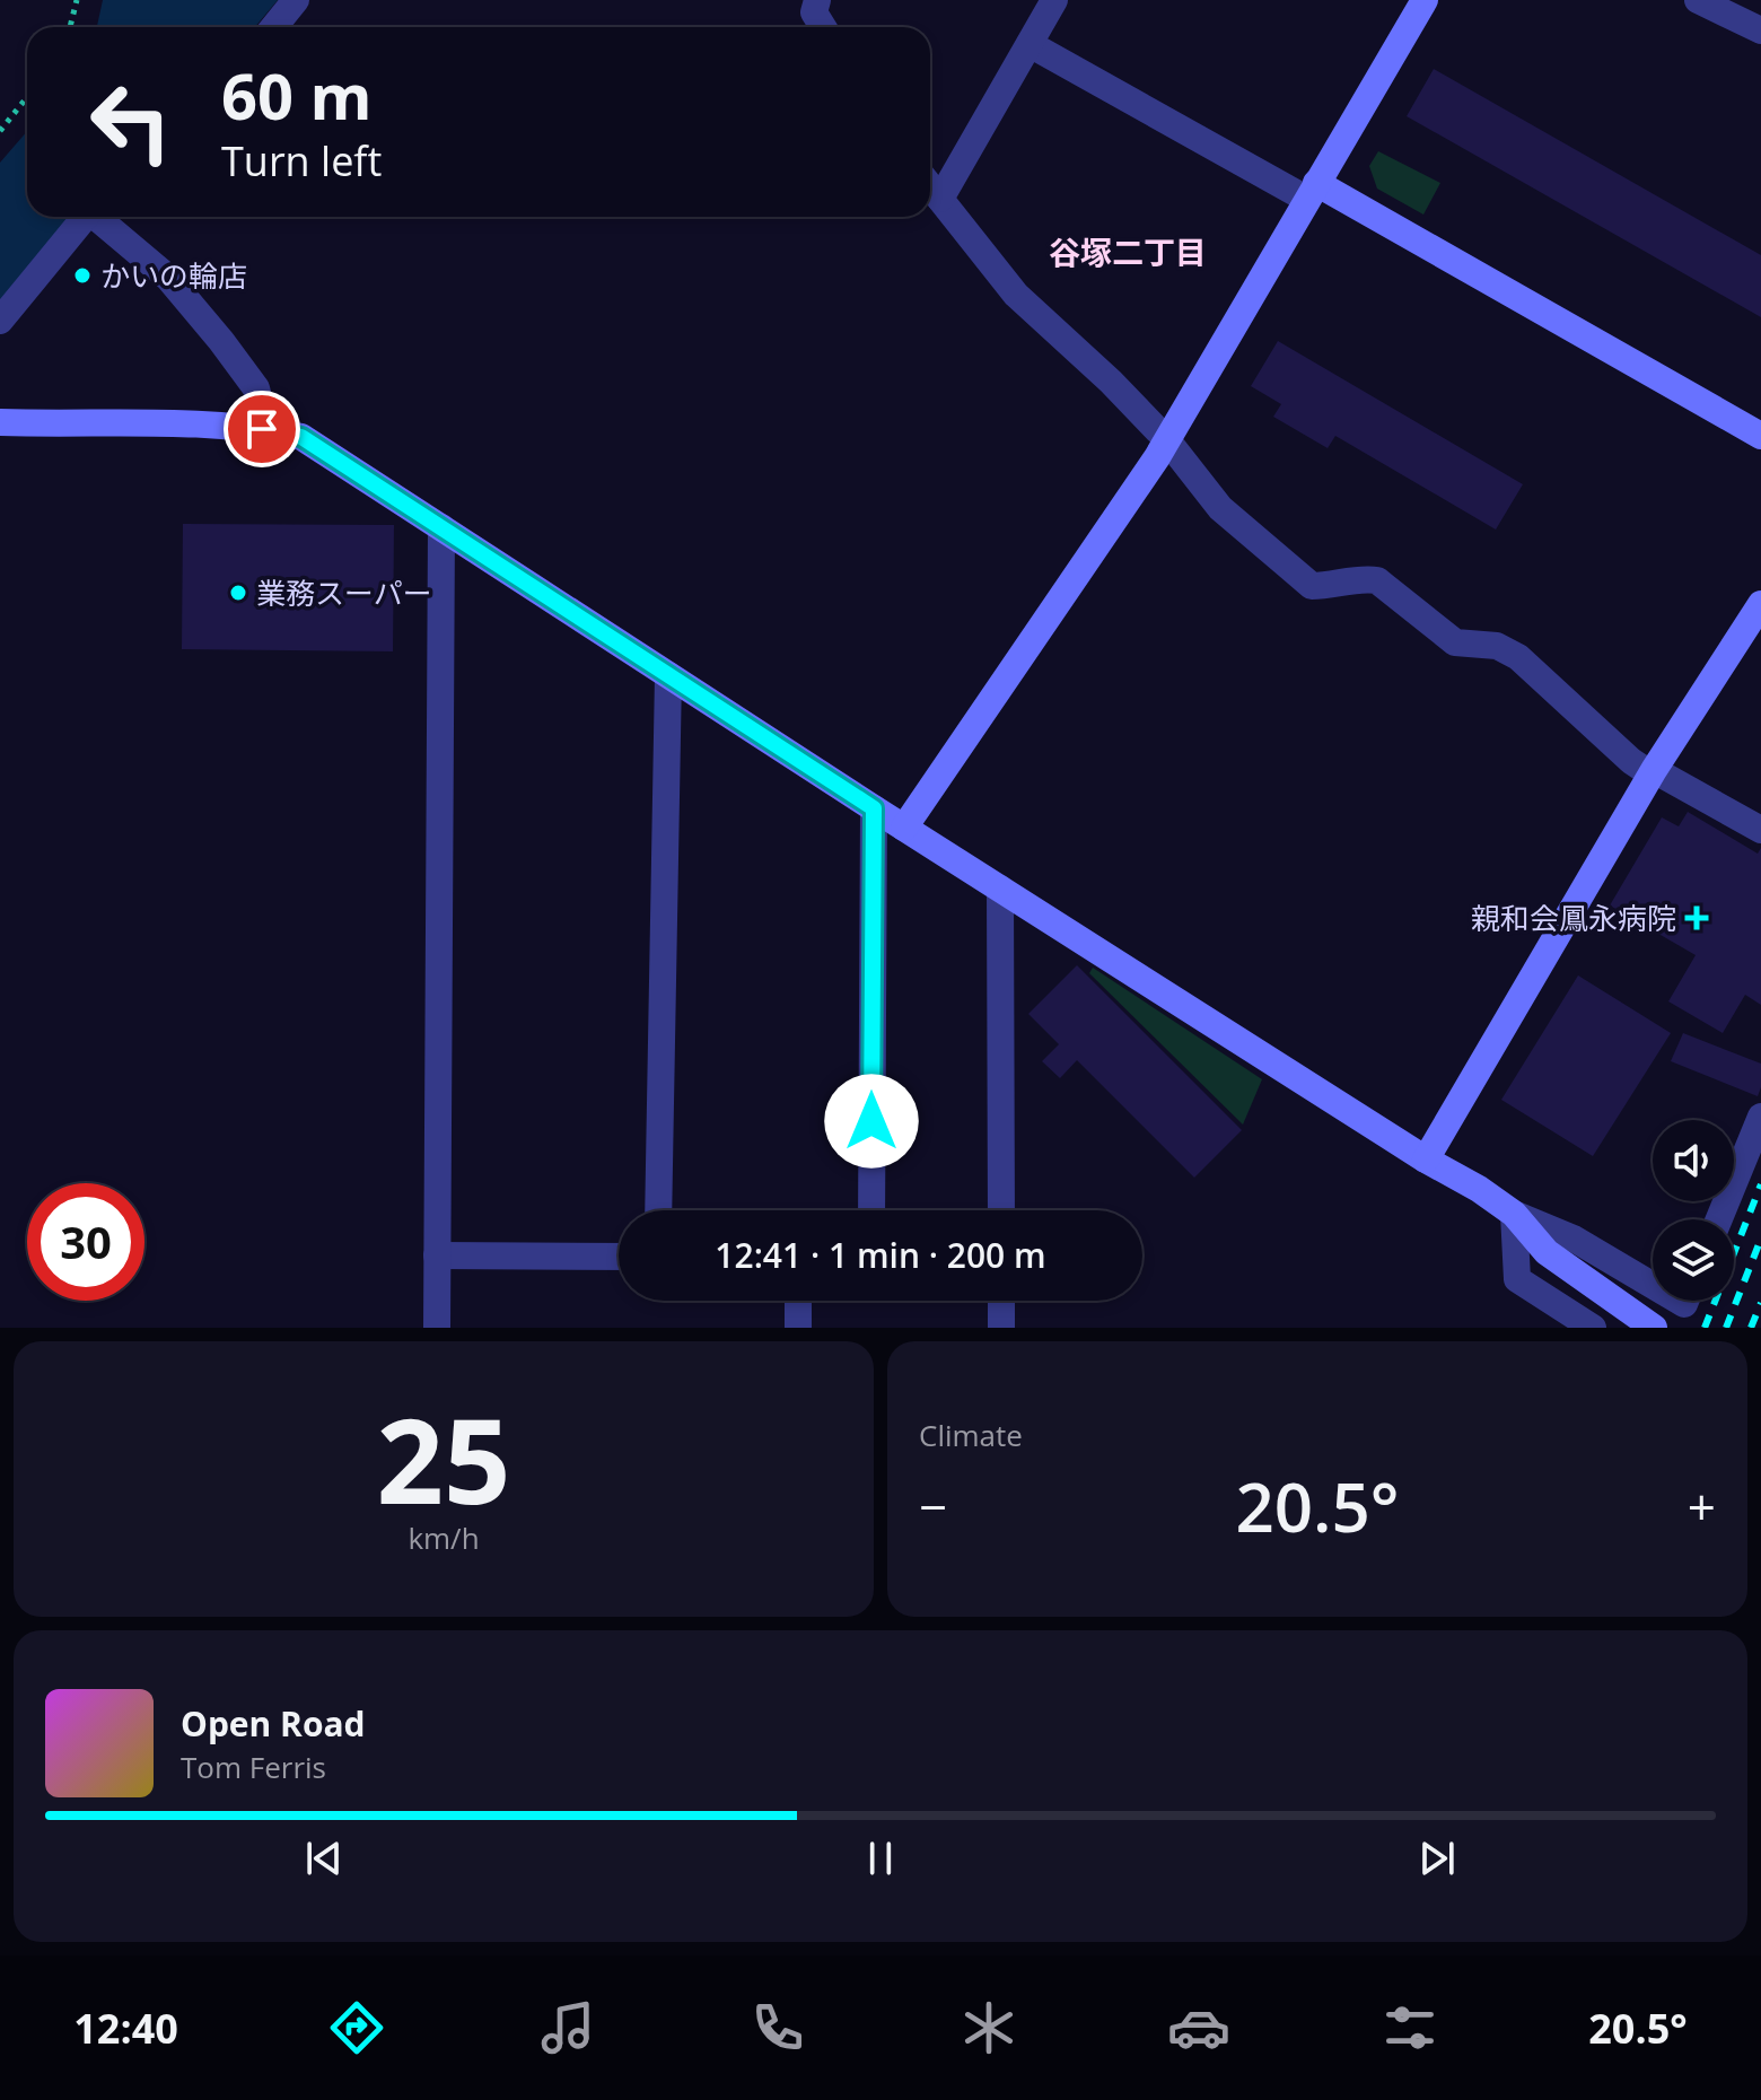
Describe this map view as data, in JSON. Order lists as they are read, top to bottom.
{
  "districts": ["谷塚二丁目"],
  "places": {
    "other": ["かいの輪店", "業務スーパー"],
    "health": ["親和会鳳永病院"]
  },
  "page": {
    "turn": ["60 m", "Turn left"],
    "limit": "30",
    "trip": "12:41 · 1 min · 200 m",
    "tile": [
      ["25", "km/h"],
      "Climate"
    ],
    "heat": ["−", "20.5°", "+"],
    "song": ["Open Road", "Tom Ferris"],
    "tabs": ["12:40", "20.5°"]
  }
}
